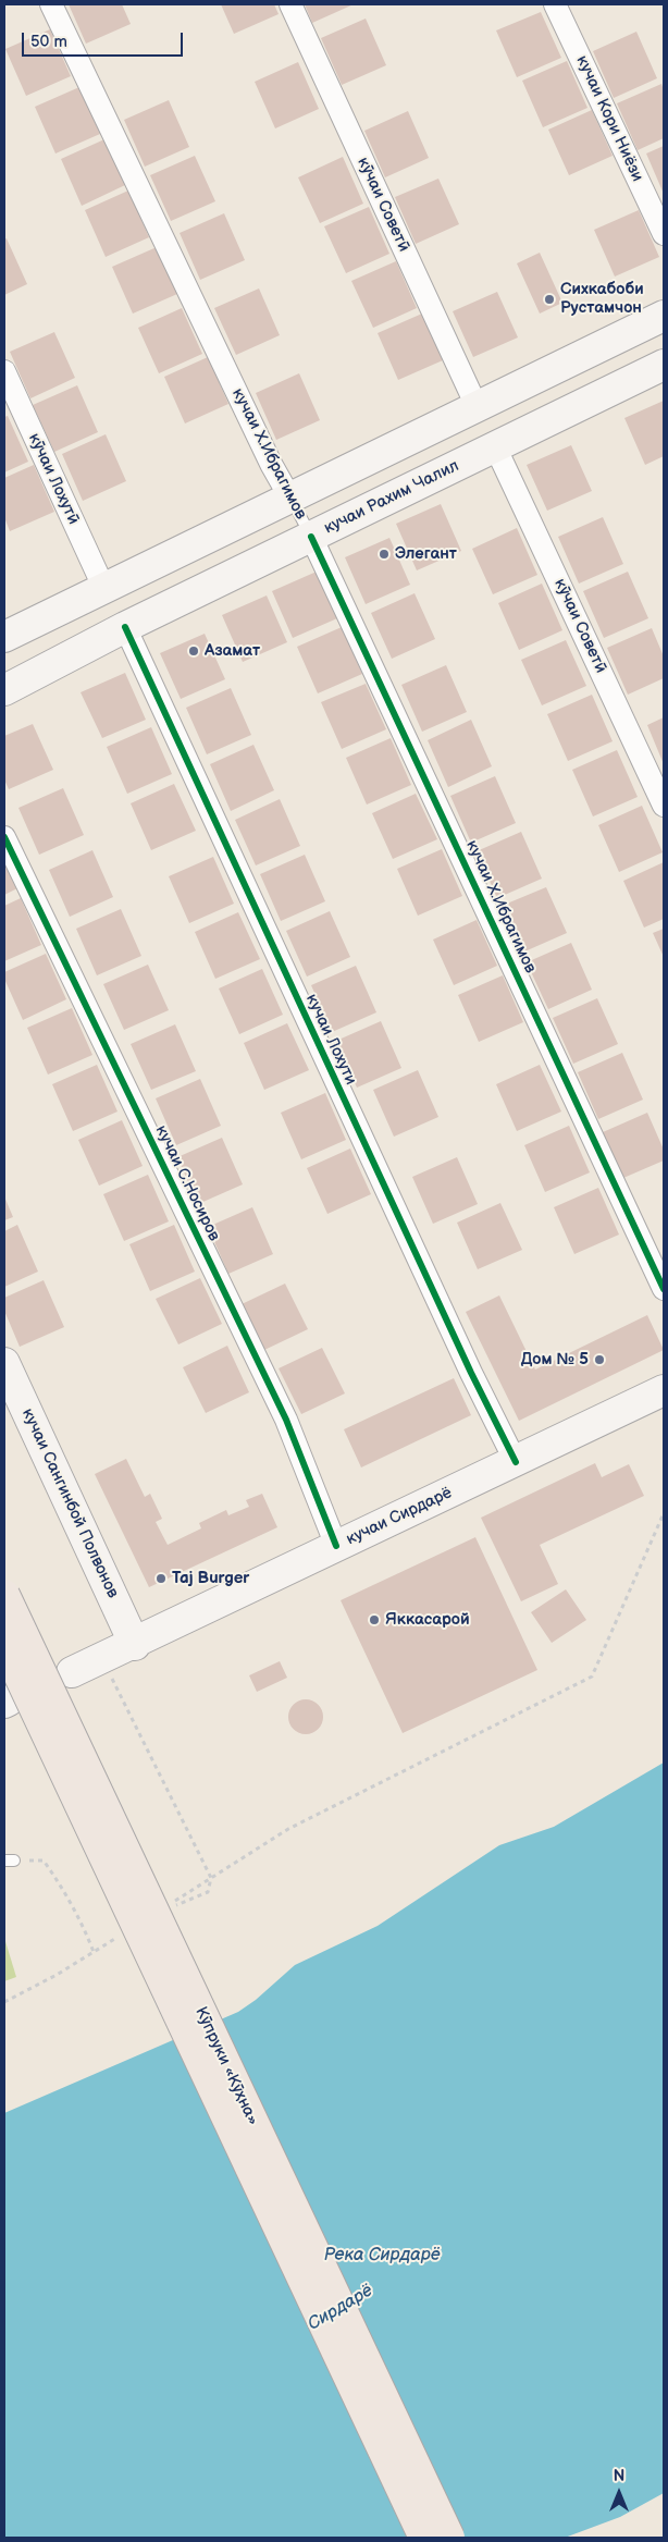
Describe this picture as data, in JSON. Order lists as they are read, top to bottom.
{
  "streets": {
    "main road": [
      "кучаи Рахим Чалил",
      "кучаи Сангинбой Полвонов",
      "кучаи Сирдарё",
      "Кӯпруки «Кӯҳна»"
    ],
    "street": [
      "кучаи Кори Ниёзи",
      "кӯчаи Советӣ",
      "кучаи Х.Ибрагимов",
      "кӯчаи Лохутӣ",
      "кучаи Лохути",
      "кучаи С.Носиров"
    ]
  },
  "crossings": [
    ["кӯчаи Советӣ", "кучаи Рахим Чалил"],
    ["кучаи Х.Ибрагимов", "кучаи Рахим Чалил"],
    ["кучаи Рахим Чалил", "кучаи Лохути"],
    ["кучаи Лохути", "кучаи Сирдарё"],
    ["кучаи С.Носиров", "кучаи Сирдарё"],
    ["кучаи Сангинбой Полвонов", "кучаи Сирдарё"]
  ],
  "water": ["Река Сирдарё", "Сирдарё"],
  "places": [
    "Сихкабоби Рустамчон",
    "Элегант",
    "Азамат",
    "Дом № 5",
    "Taj Burger",
    "Яккасарой"
  ],
  "scale_bar": "50 m",
  "north": "top"
}
